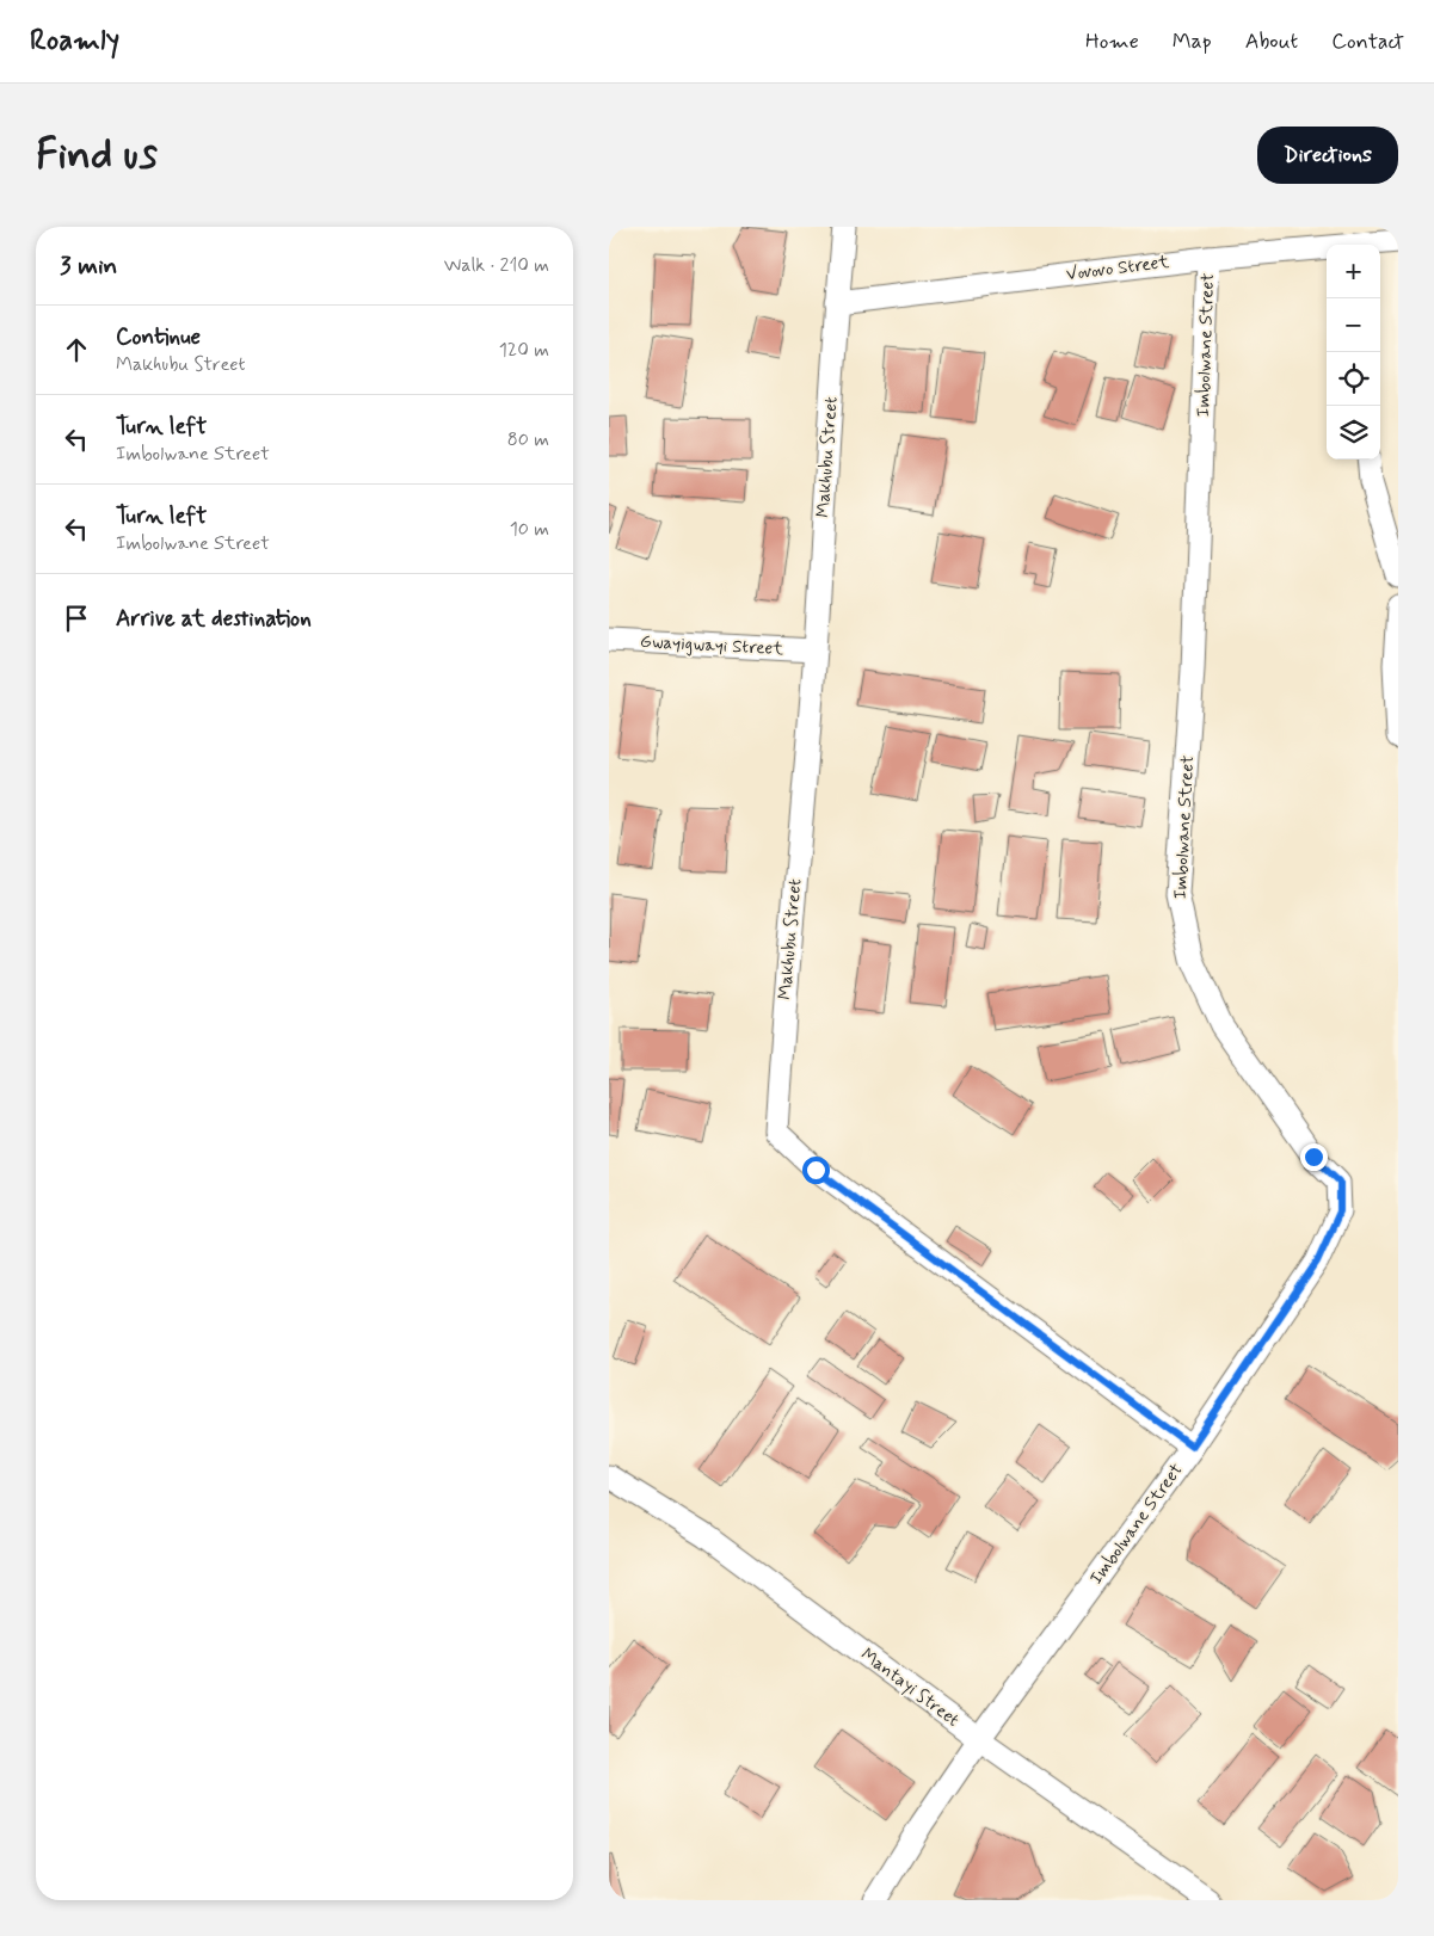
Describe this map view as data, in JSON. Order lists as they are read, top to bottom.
{
  "streets": {
    "street": [
      "Vovovo Street",
      "Imbolwane Street",
      "Makhubu Street",
      "Gwayigwayi Street",
      "Mantayi Street"
    ]
  },
  "crossings": [
    ["Vovovo Street", "Imbolwane Street"],
    ["Vovovo Street", "Makhubu Street"],
    ["Imbolwane Street", "Makhubu Street"],
    ["Imbolwane Street", "Mantayi Street"],
    ["Makhubu Street", "Gwayigwayi Street"]
  ],
  "page": {
    "header": "Roamly",
    "nav": [
      "Home",
      "Map",
      "About",
      "Contact"
    ],
    "buttons": "Directions",
    "title": "Find us",
    "heading": ["3 min", "Walk · 210 m"],
    "map_buttons": ["+", "−"],
    "list": [
      ["Continue", "Makhubu Street", "120 m"],
      ["Turn left", "Imbolwane Street", "80 m"],
      ["Turn left", "Imbolwane Street", "10 m"],
      "Arrive at destination"
    ]
  }
}
